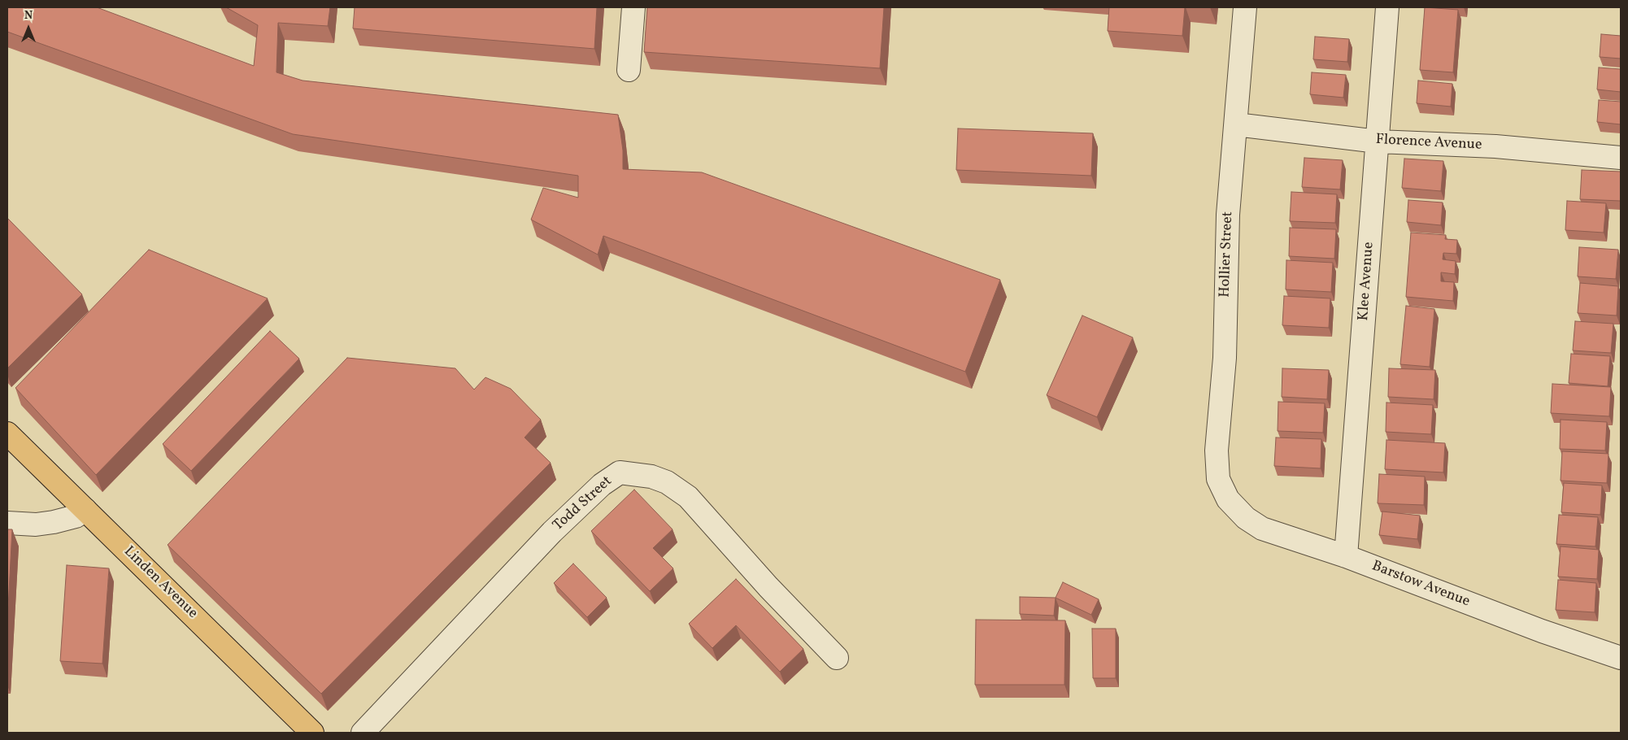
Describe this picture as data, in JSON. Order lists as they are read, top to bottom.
{
  "streets": {
    "main road": ["Linden Avenue"],
    "street": [
      "Florence Avenue",
      "Hollier Street",
      "Klee Avenue",
      "Todd Street",
      "Barstow Avenue"
    ]
  },
  "crossings": [
    ["Florence Avenue", "Hollier Street"],
    ["Florence Avenue", "Klee Avenue"],
    ["Hollier Street", "Barstow Avenue"],
    ["Klee Avenue", "Barstow Avenue"]
  ],
  "north": "top"
}
